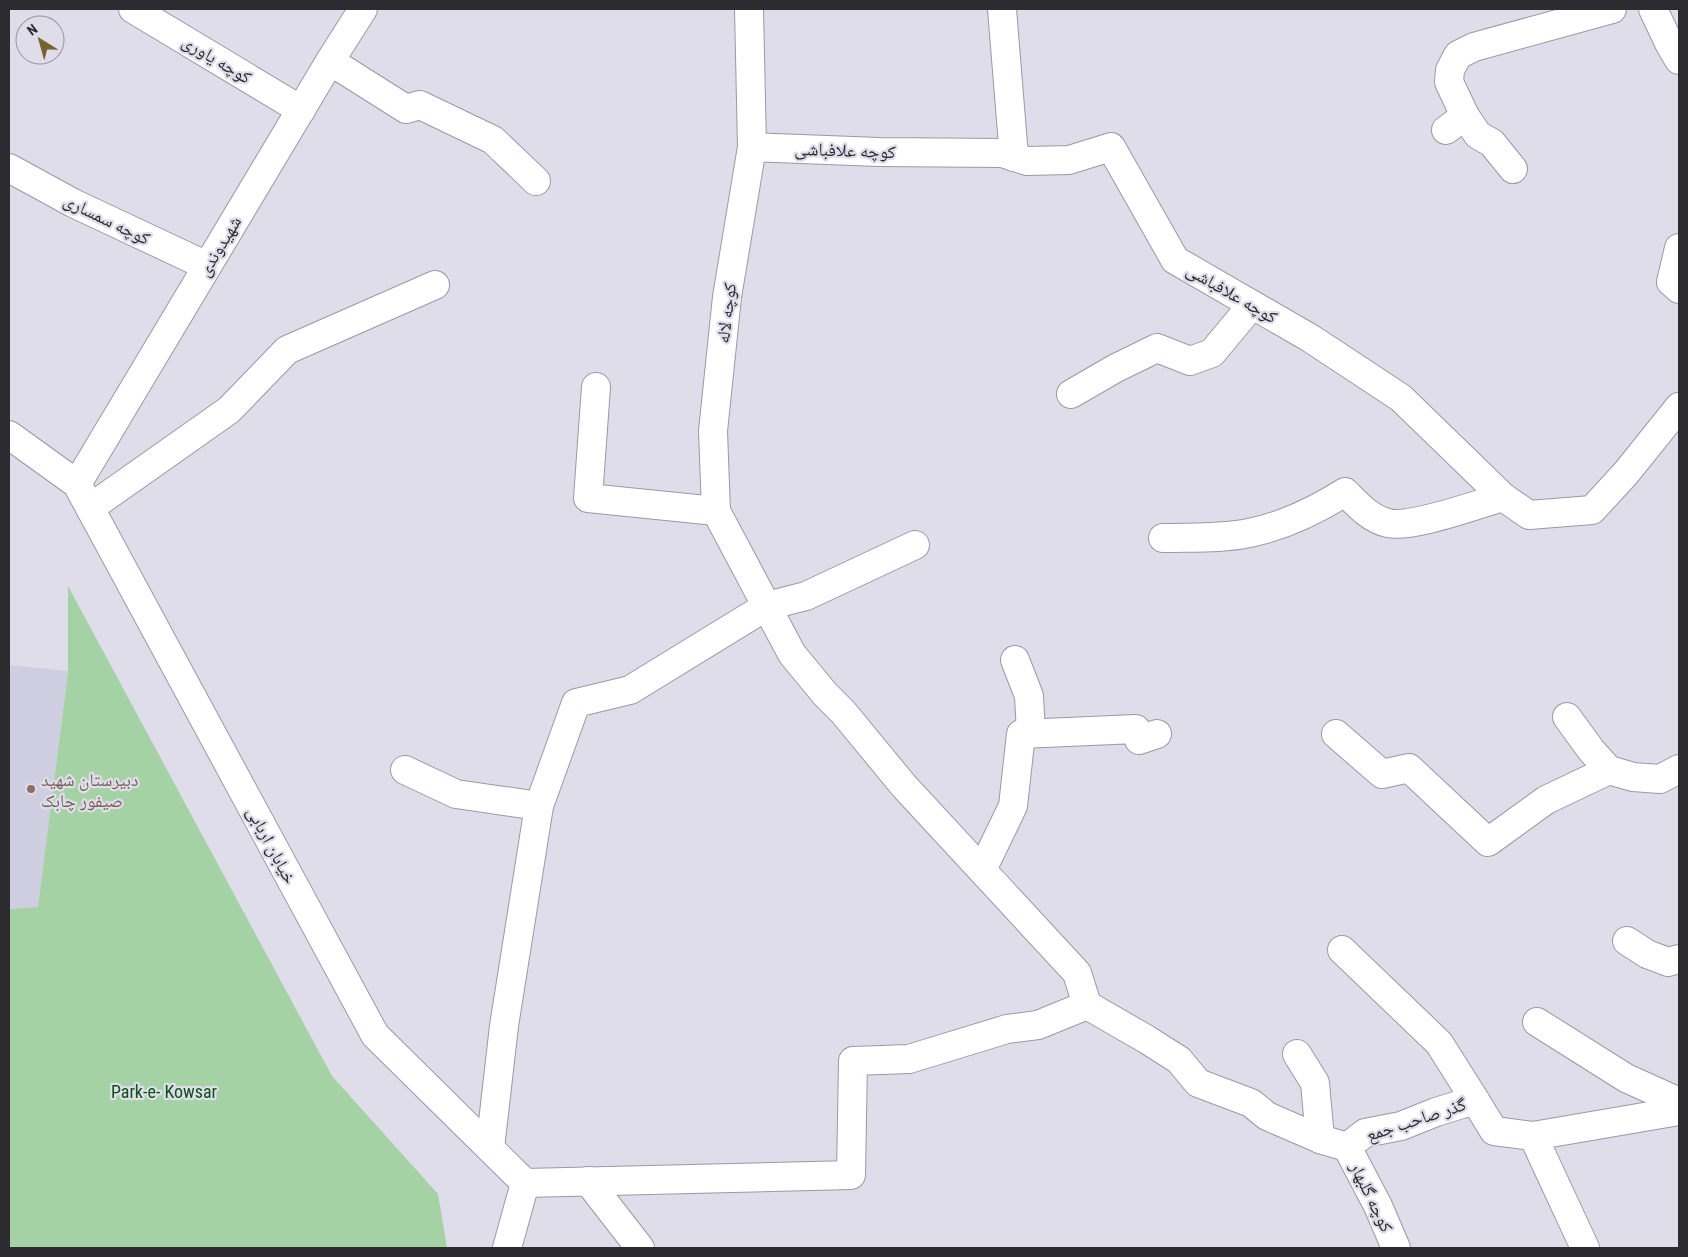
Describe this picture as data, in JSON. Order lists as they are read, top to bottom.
{
  "streets": {
    "street": [
      "کوچه یاوری",
      "کوچه علافباشی",
      "کوچه سمساری",
      "شهیدوندی",
      "کوچه لاله",
      "خیابان اربابی",
      "گذر صاحب جمع",
      "کوچه گلبهار"
    ]
  },
  "crossings": [
    ["کوچه یاوری", "شهیدوندی"],
    ["کوچه علافباشی", "کوچه لاله"],
    ["کوچه سمساری", "شهیدوندی"],
    ["شهیدوندی", "خیابان اربابی"],
    ["کوچه لاله", "گذر صاحب جمع"],
    ["گذر صاحب جمع", "کوچه گلبهار"]
  ],
  "parks": ["Park-e- Kowsar"],
  "places": ["دبیرستان شهید صیفور چابک"],
  "north": "top left"
}
